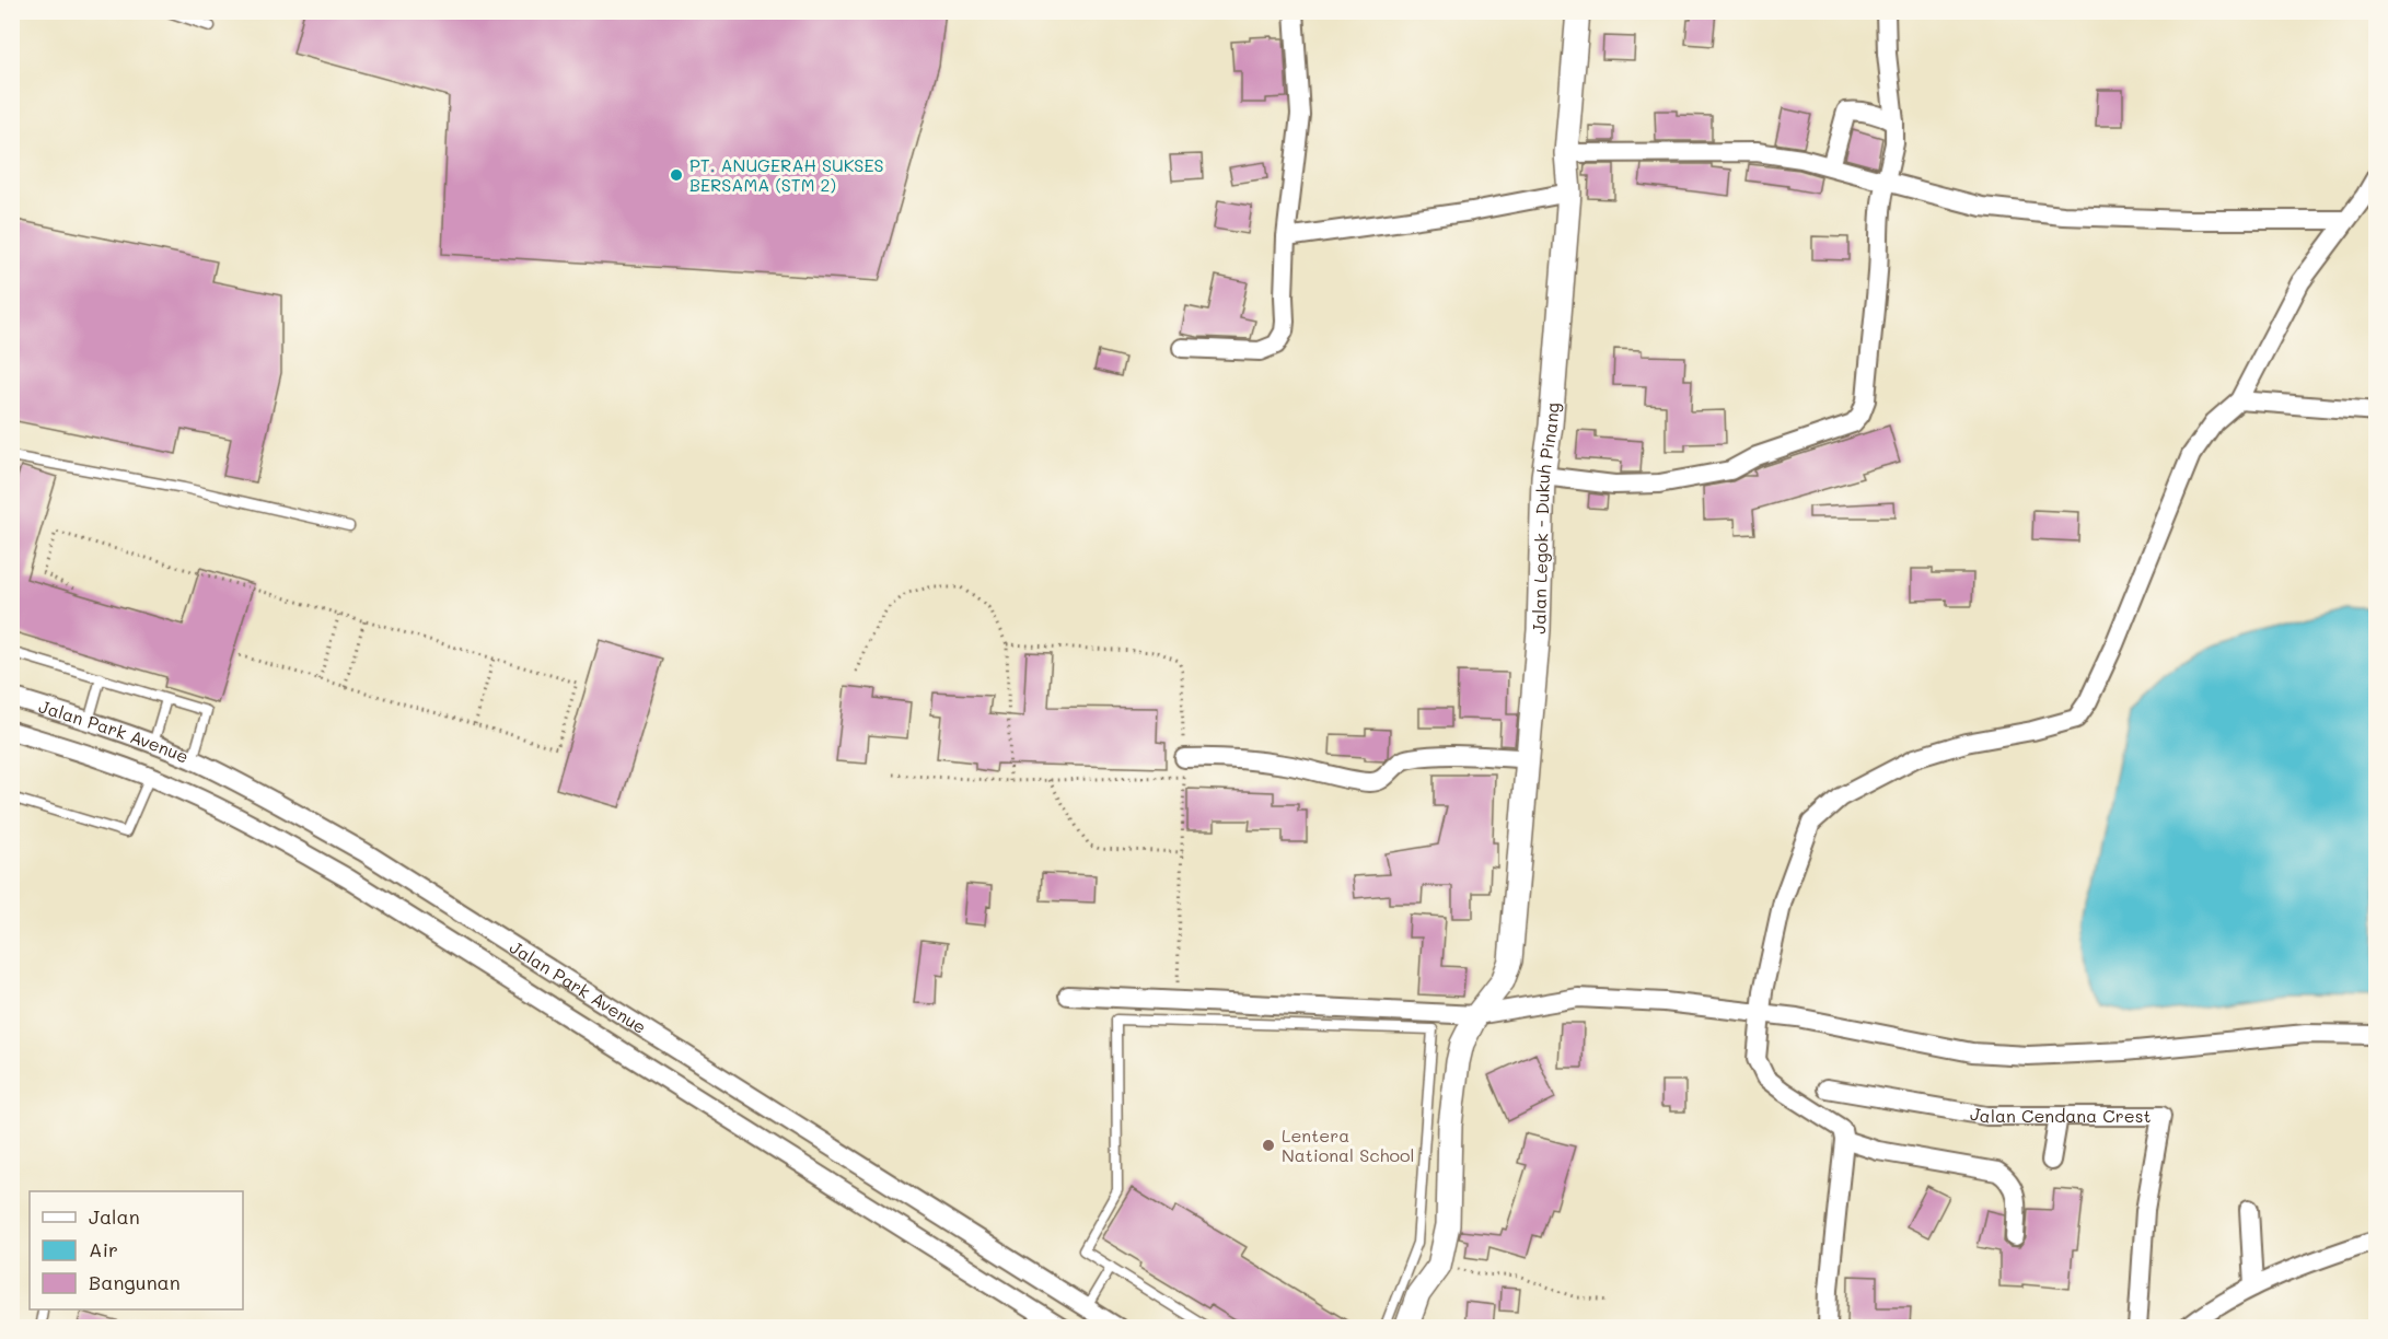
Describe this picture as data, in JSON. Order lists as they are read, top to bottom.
{
  "streets": {
    "street": ["Jalan Legok - Dukuh Pinang", "Jalan Park Avenue", "Jalan Cendana Crest"]
  },
  "places": ["PT. ANUGERAH SUKSES BERSAMA (STM 2)", "Lentera National School"],
  "legend": ["Jalan", "Air", "Bangunan"]
}
